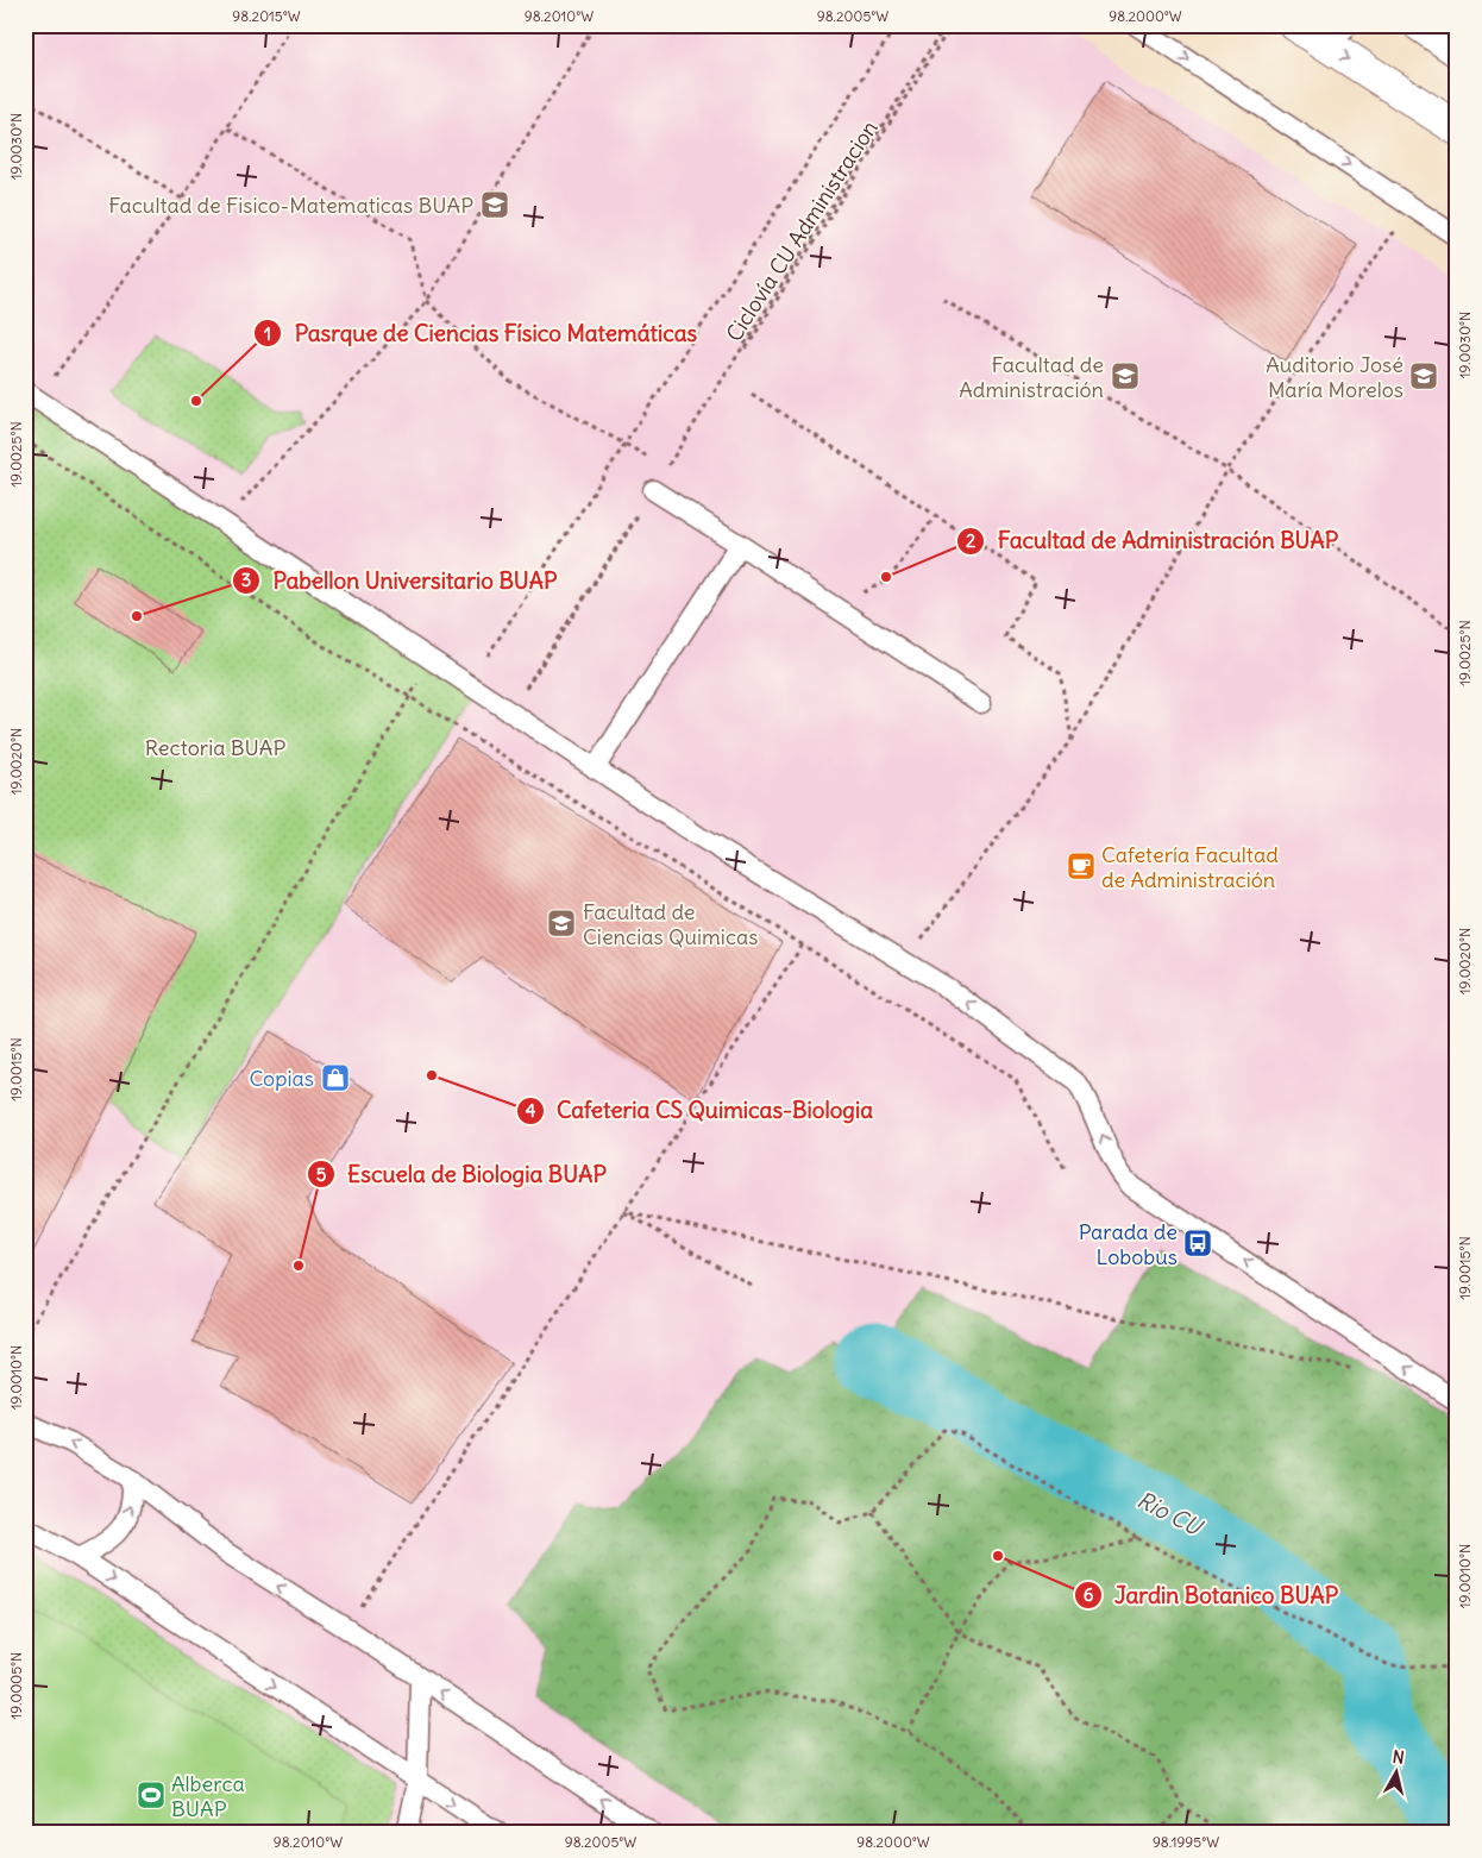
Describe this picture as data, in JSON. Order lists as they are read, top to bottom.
{
  "streets": {
    "path": ["Ciclovía CU Administracion"]
  },
  "water": ["Rio CU"],
  "parks": ["Rectoria BUAP"],
  "places": {
    "school or university": [
      "Facultad de Fisico-Matematicas BUAP",
      "Facultad de Administración",
      "Auditorio José María Morelos",
      "Facultad de Ciencias Quimicas"
    ],
    "other": [
      "Pasrque de Ciencias Físico Matemáticas",
      "Facultad de Administración BUAP",
      "Pabellon Universitario BUAP",
      "Cafeteria CS Quimicas-Biologia",
      "Escuela de Biologia BUAP",
      "Jardin Botanico BUAP"
    ],
    "cafe": ["Cafetería Facultad de Administración"],
    "shop": ["Copias"],
    "bus stop": ["Parada de Lobobus"],
    "sports": ["Alberca BUAP"]
  },
  "north": "top",
  "coordinates": [
    "98.2015°W",
    "98.2010°W",
    "98.2005°W",
    "98.2000°W",
    "19.0030°N",
    "19.0025°N",
    "19.0020°N",
    "19.0015°N",
    "19.0010°N",
    "19.0005°N",
    "98.1995°W"
  ]
}
